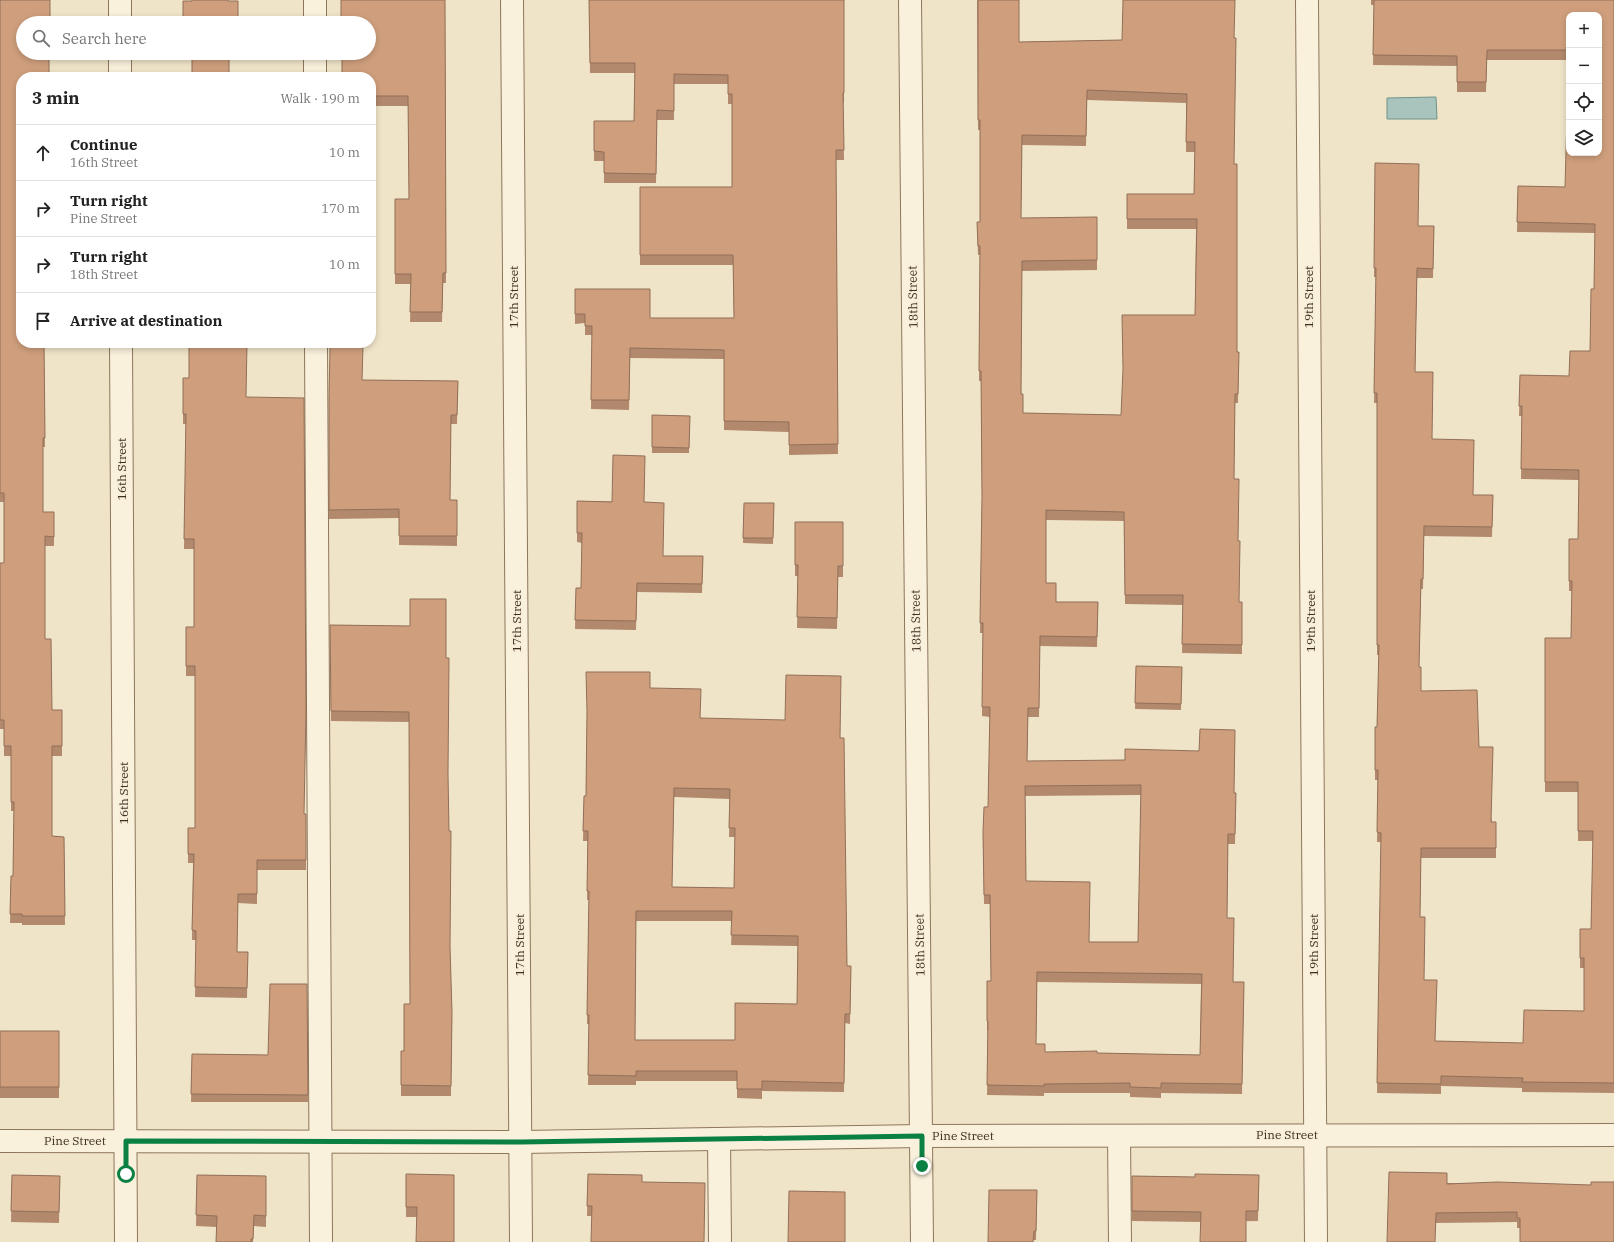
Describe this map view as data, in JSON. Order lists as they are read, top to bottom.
{
  "streets": {
    "street": [
      "17th Street",
      "18th Street",
      "19th Street",
      "16th Street",
      "Pine Street"
    ]
  },
  "crossings": [
    ["17th Street", "Pine Street"],
    ["18th Street", "Pine Street"],
    ["19th Street", "Pine Street"],
    ["16th Street", "Pine Street"]
  ],
  "page": {
    "map_buttons": ["+", "−"],
    "search": "Search here",
    "heading": ["3 min", "Walk · 190 m"],
    "list": [
      ["Continue", "16th Street", "10 m"],
      ["Turn right", "Pine Street", "170 m"],
      ["Turn right", "18th Street", "10 m"],
      "Arrive at destination"
    ]
  }
}
